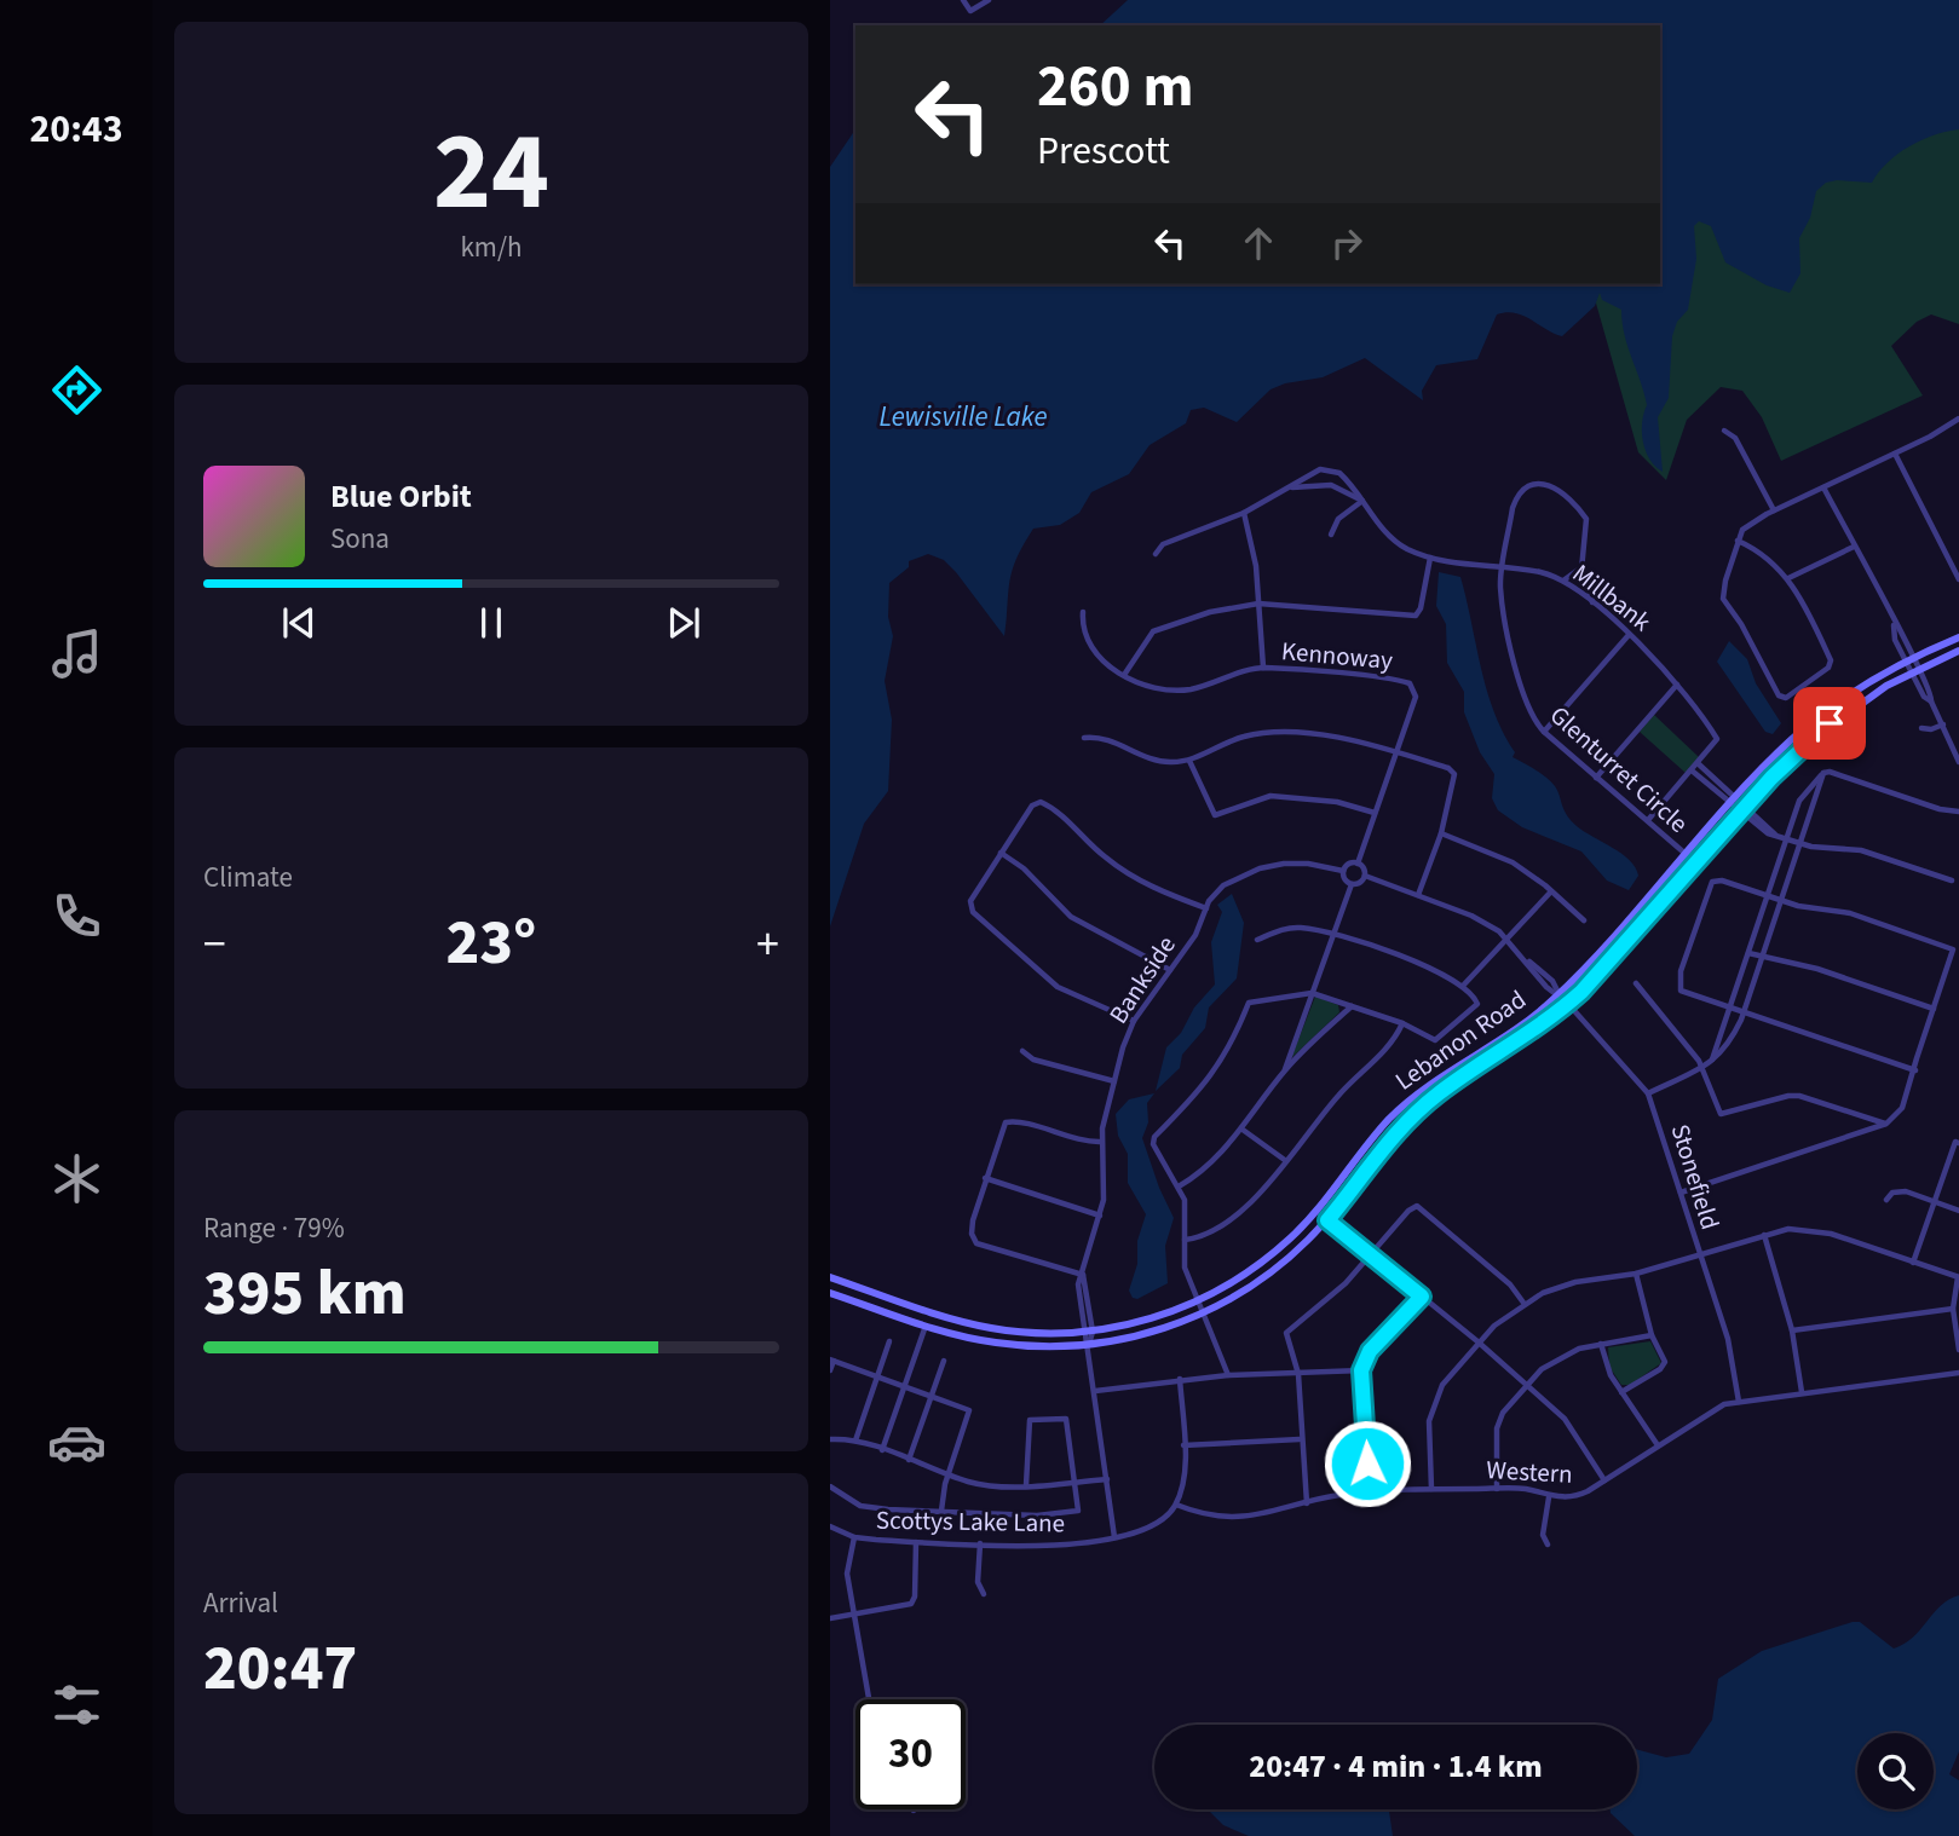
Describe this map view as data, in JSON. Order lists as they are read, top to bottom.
{
  "streets": {
    "main road": ["Lebanon Road"],
    "street": [
      "Millbank",
      "Kennoway",
      "Glenturret Circle",
      "Bankside",
      "Stonefield",
      "Western",
      "Scottys Lake Lane"
    ]
  },
  "crossings": [
    ["Millbank", "Glenturret Circle"],
    ["Glenturret Circle", "Lebanon Road"],
    ["Bankside", "Lebanon Road"],
    ["Bankside", "Scottys Lake Lane"],
    ["Lebanon Road", "Stonefield"],
    ["Stonefield", "Western"],
    ["Western", "Scottys Lake Lane"]
  ],
  "water": ["Lewisville Lake"],
  "page": {
    "tabs": "20:43",
    "tile": [
      ["24", "km/h"],
      "Climate",
      ["Range · 79%", "395 km"],
      ["Arrival", "20:47"]
    ],
    "turn": ["260 m", "Prescott"],
    "song": ["Blue Orbit", "Sona"],
    "heat": ["−", "23°", "+"],
    "limit": "30",
    "trip": "20:47 · 4 min · 1.4 km"
  }
}
